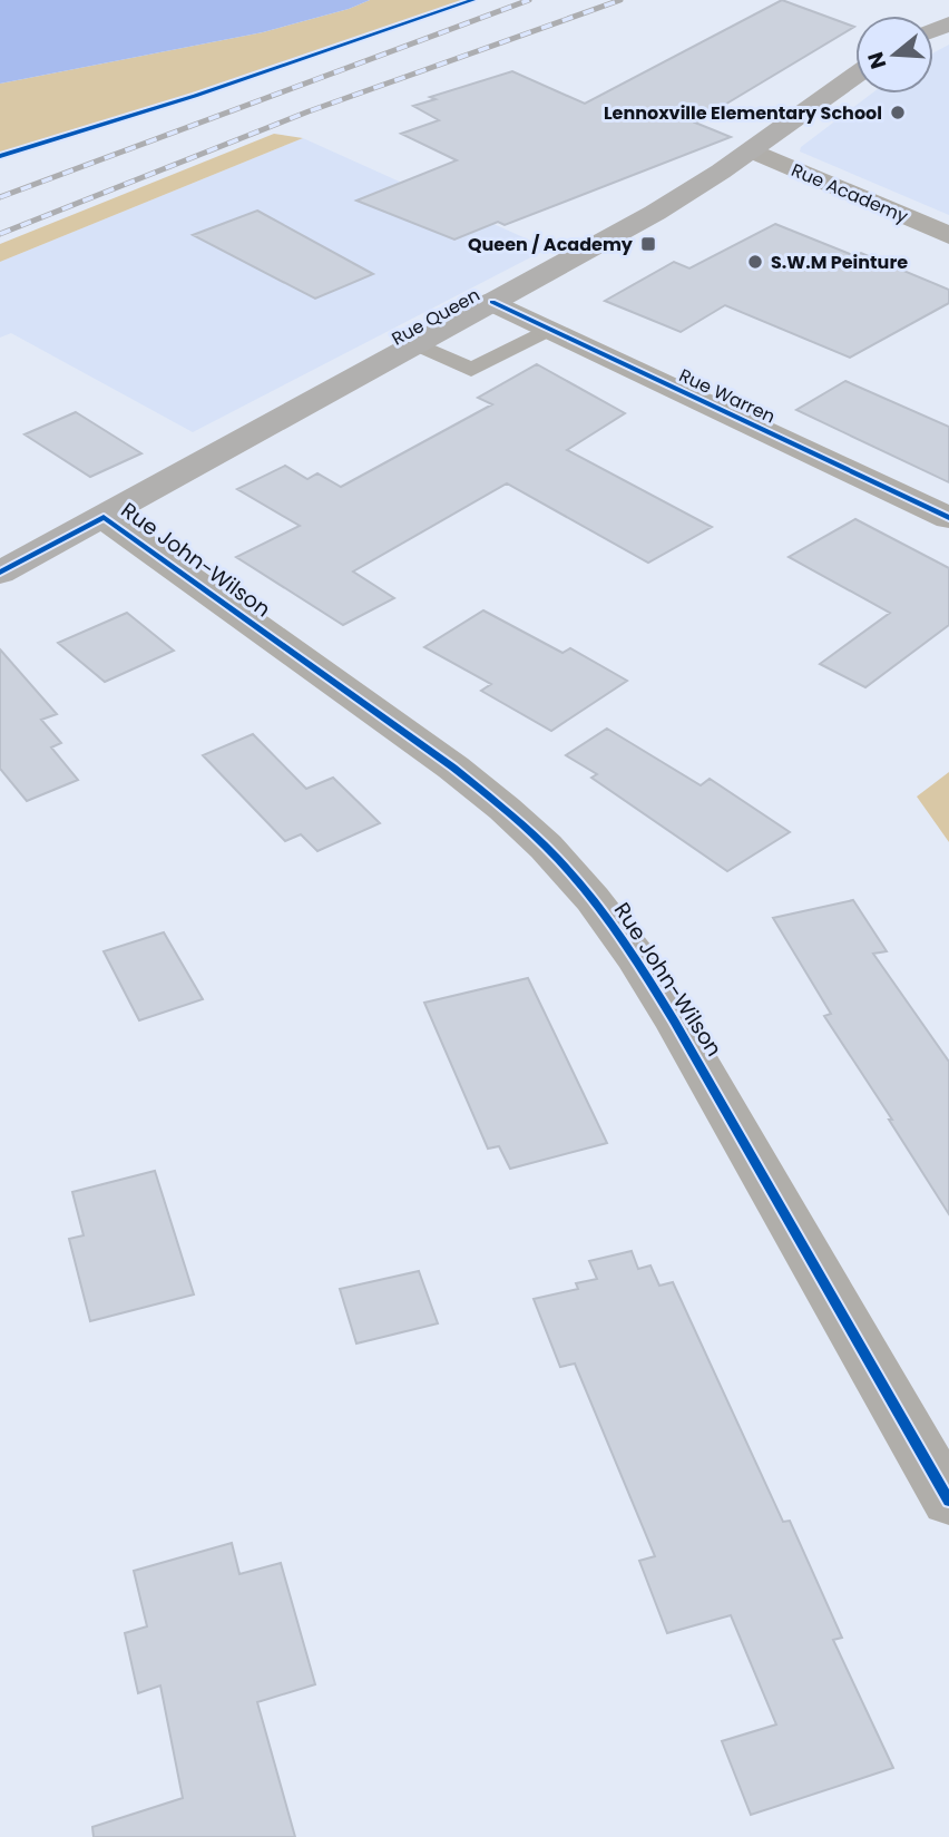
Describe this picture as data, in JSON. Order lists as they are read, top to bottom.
{
  "streets": {
    "main road": ["Rue Queen"],
    "street": ["Rue Academy", "Rue Warren", "Rue John-Wilson"]
  },
  "crossings": [
    ["Rue Academy", "Rue Queen"],
    ["Rue Queen", "Rue Warren"],
    ["Rue Queen", "Rue John-Wilson"]
  ],
  "places": {
    "other": ["Lennoxville Elementary School", "S.W.M Peinture"],
    "transit": ["Queen / Academy"]
  },
  "north": "left"
}
